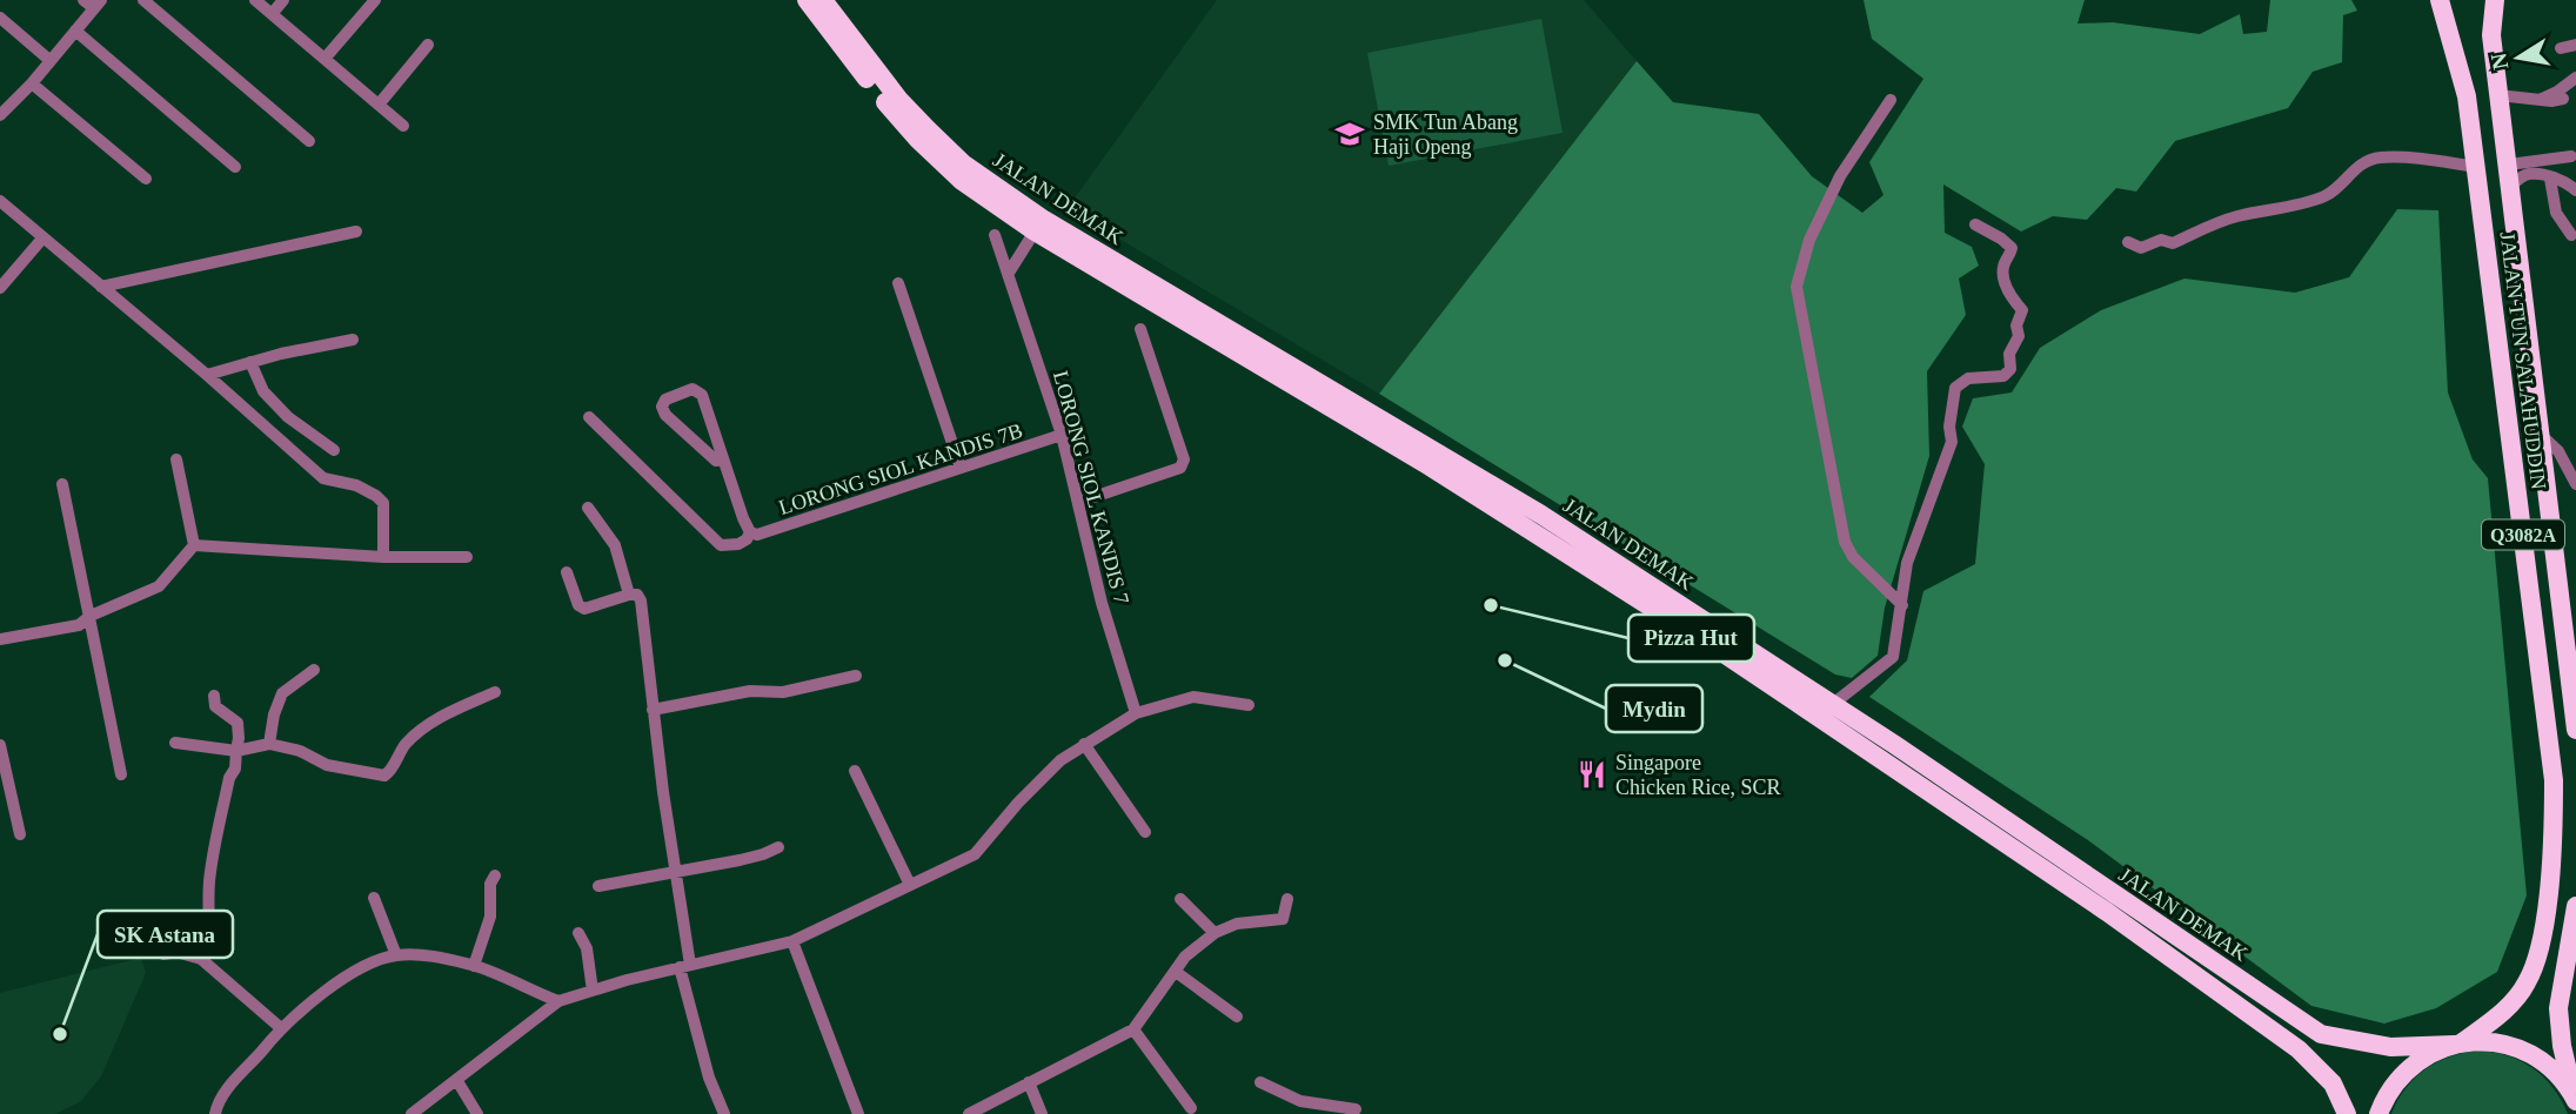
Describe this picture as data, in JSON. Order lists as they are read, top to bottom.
{
  "streets": {
    "highway": ["JALAN DEMAK", "JALAN TUN SALAHUDDIN", "Q3082A"],
    "street": ["LORONG SIOL KANDIS 7B", "LORONG SIOL KANDIS 7"]
  },
  "crossings": [
    ["JALAN DEMAK", "JALAN TUN SALAHUDDIN"],
    ["LORONG SIOL KANDIS 7B", "LORONG SIOL KANDIS 7"]
  ],
  "places": {
    "school or university": ["SMK Tun Abang Haji Openg"],
    "other": ["Pizza Hut", "Mydin", "SK Astana"],
    "restaurant": ["Singapore Chicken Rice, SCR"]
  },
  "north": "left"
}
